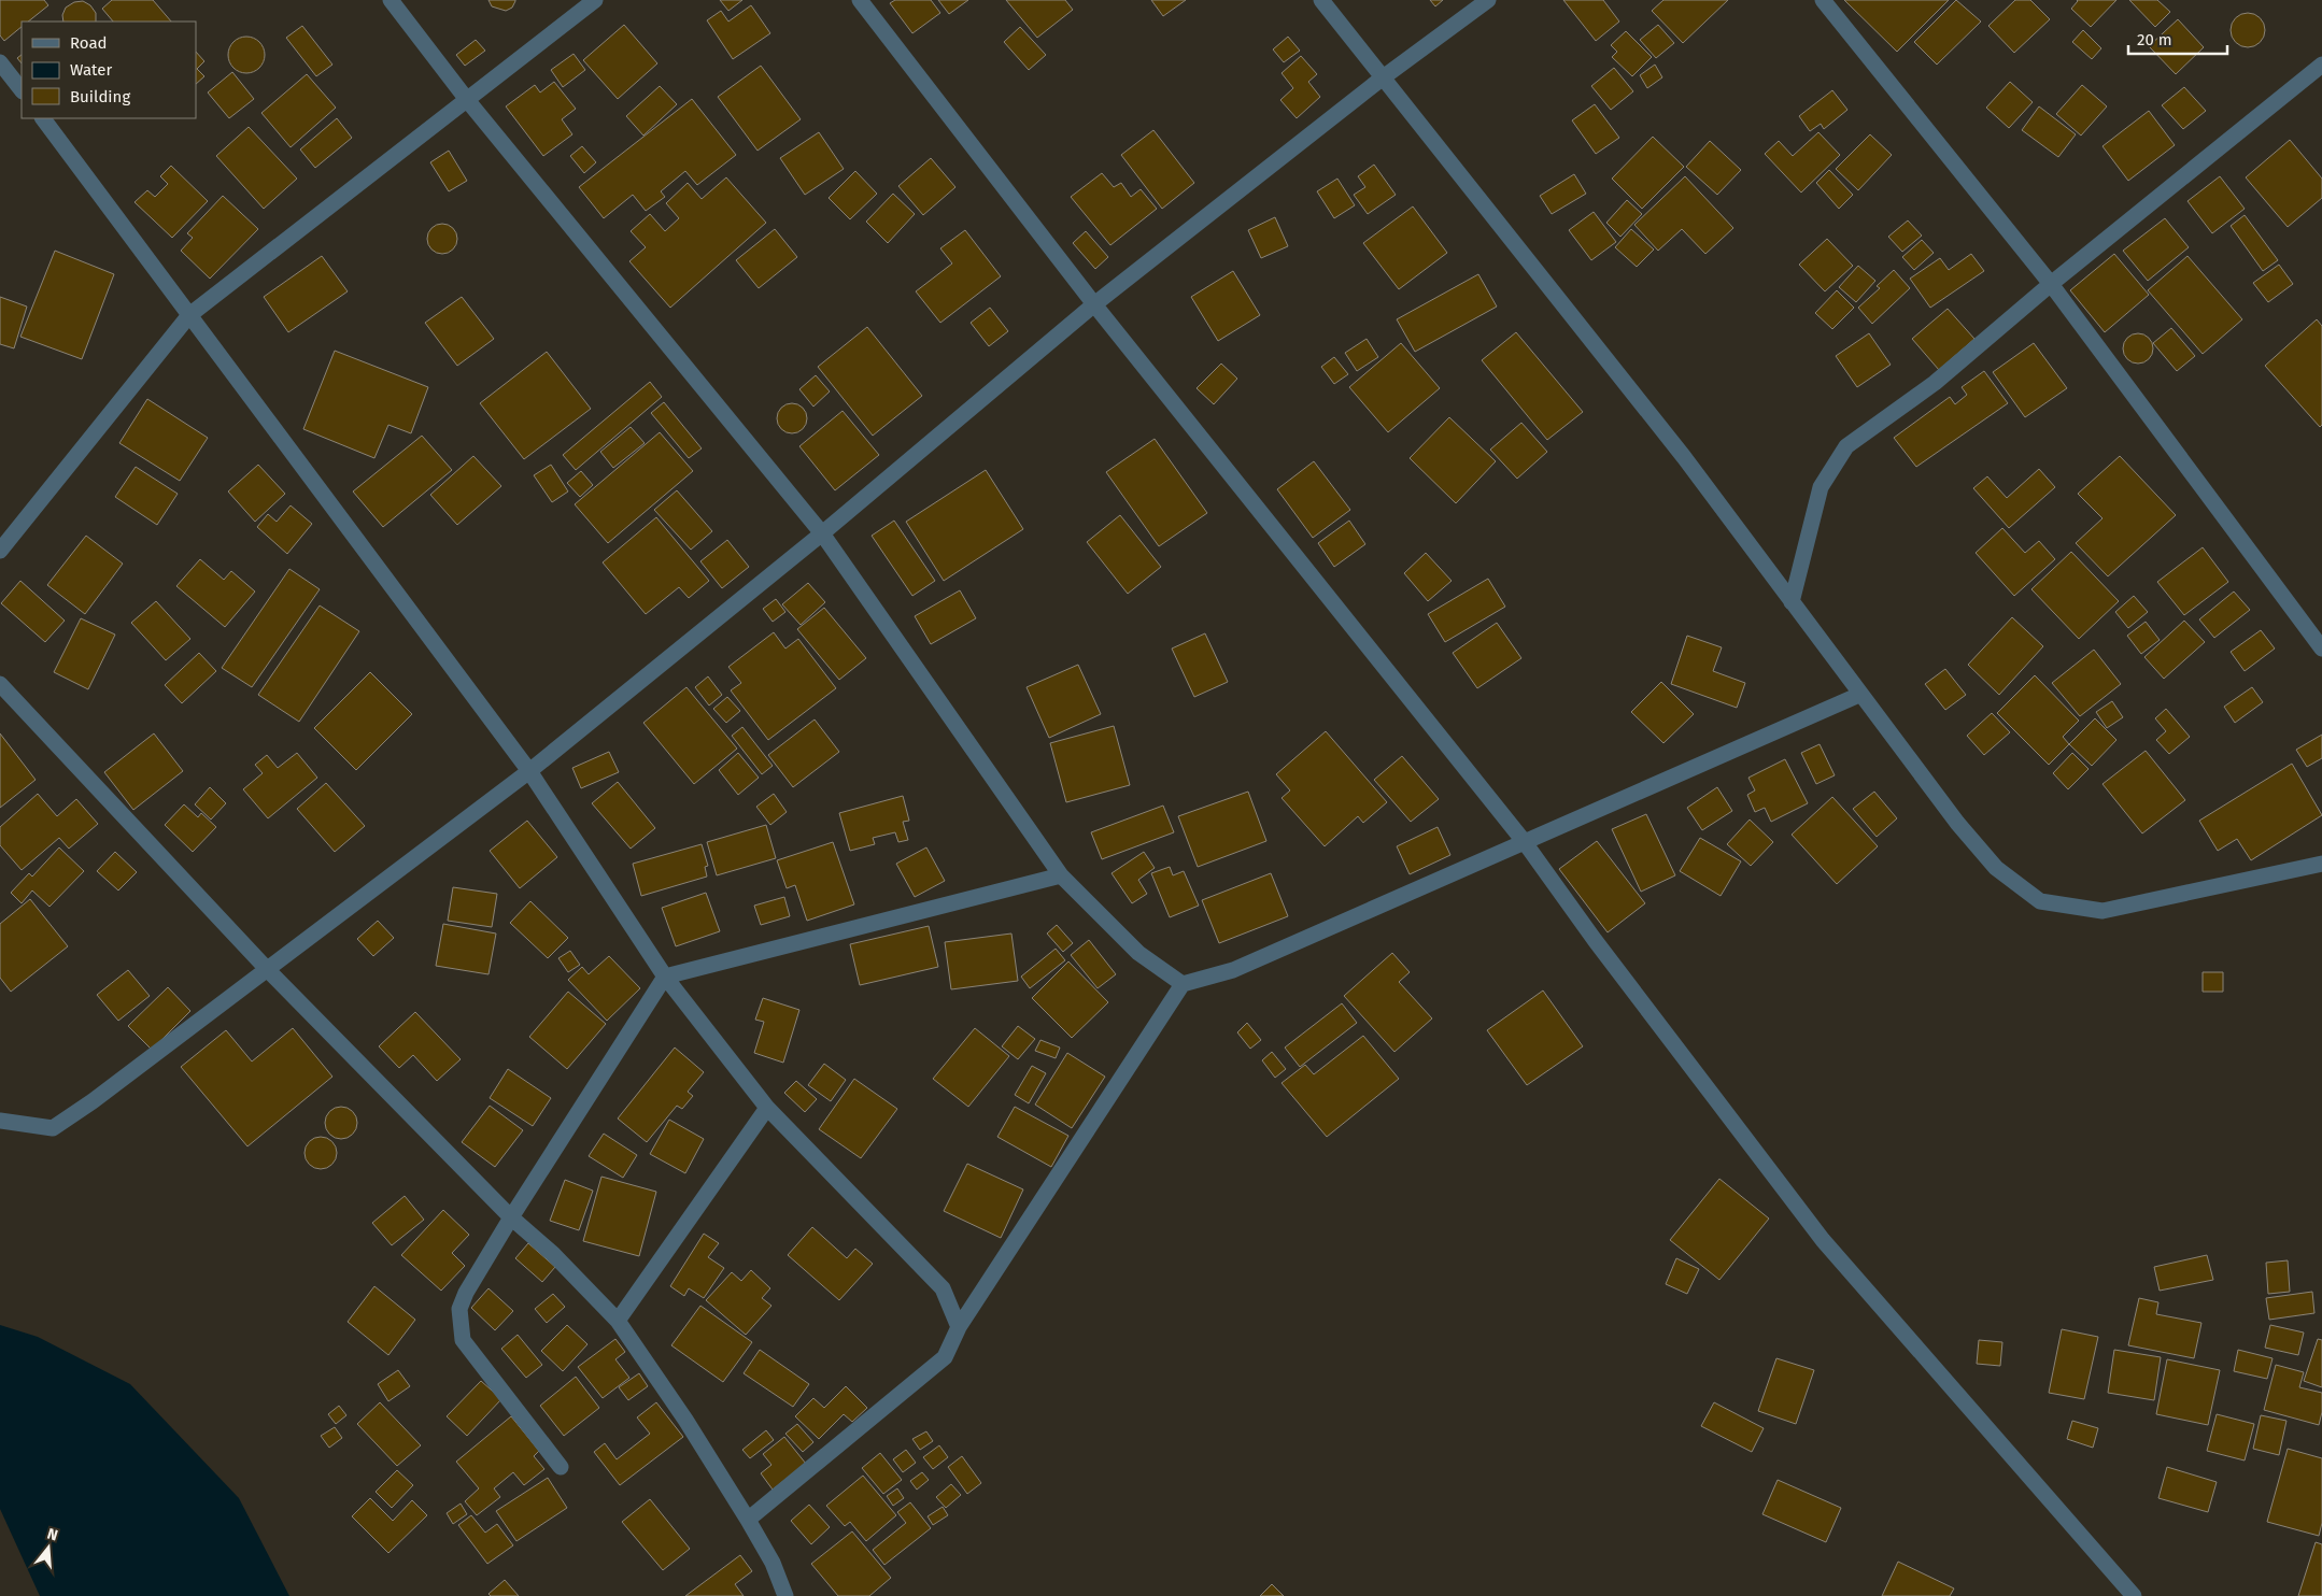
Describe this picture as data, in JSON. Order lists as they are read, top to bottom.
{
  "legend": ["Road", "Water", "Building"],
  "scale_bar": "20 m",
  "north": "top"
}
